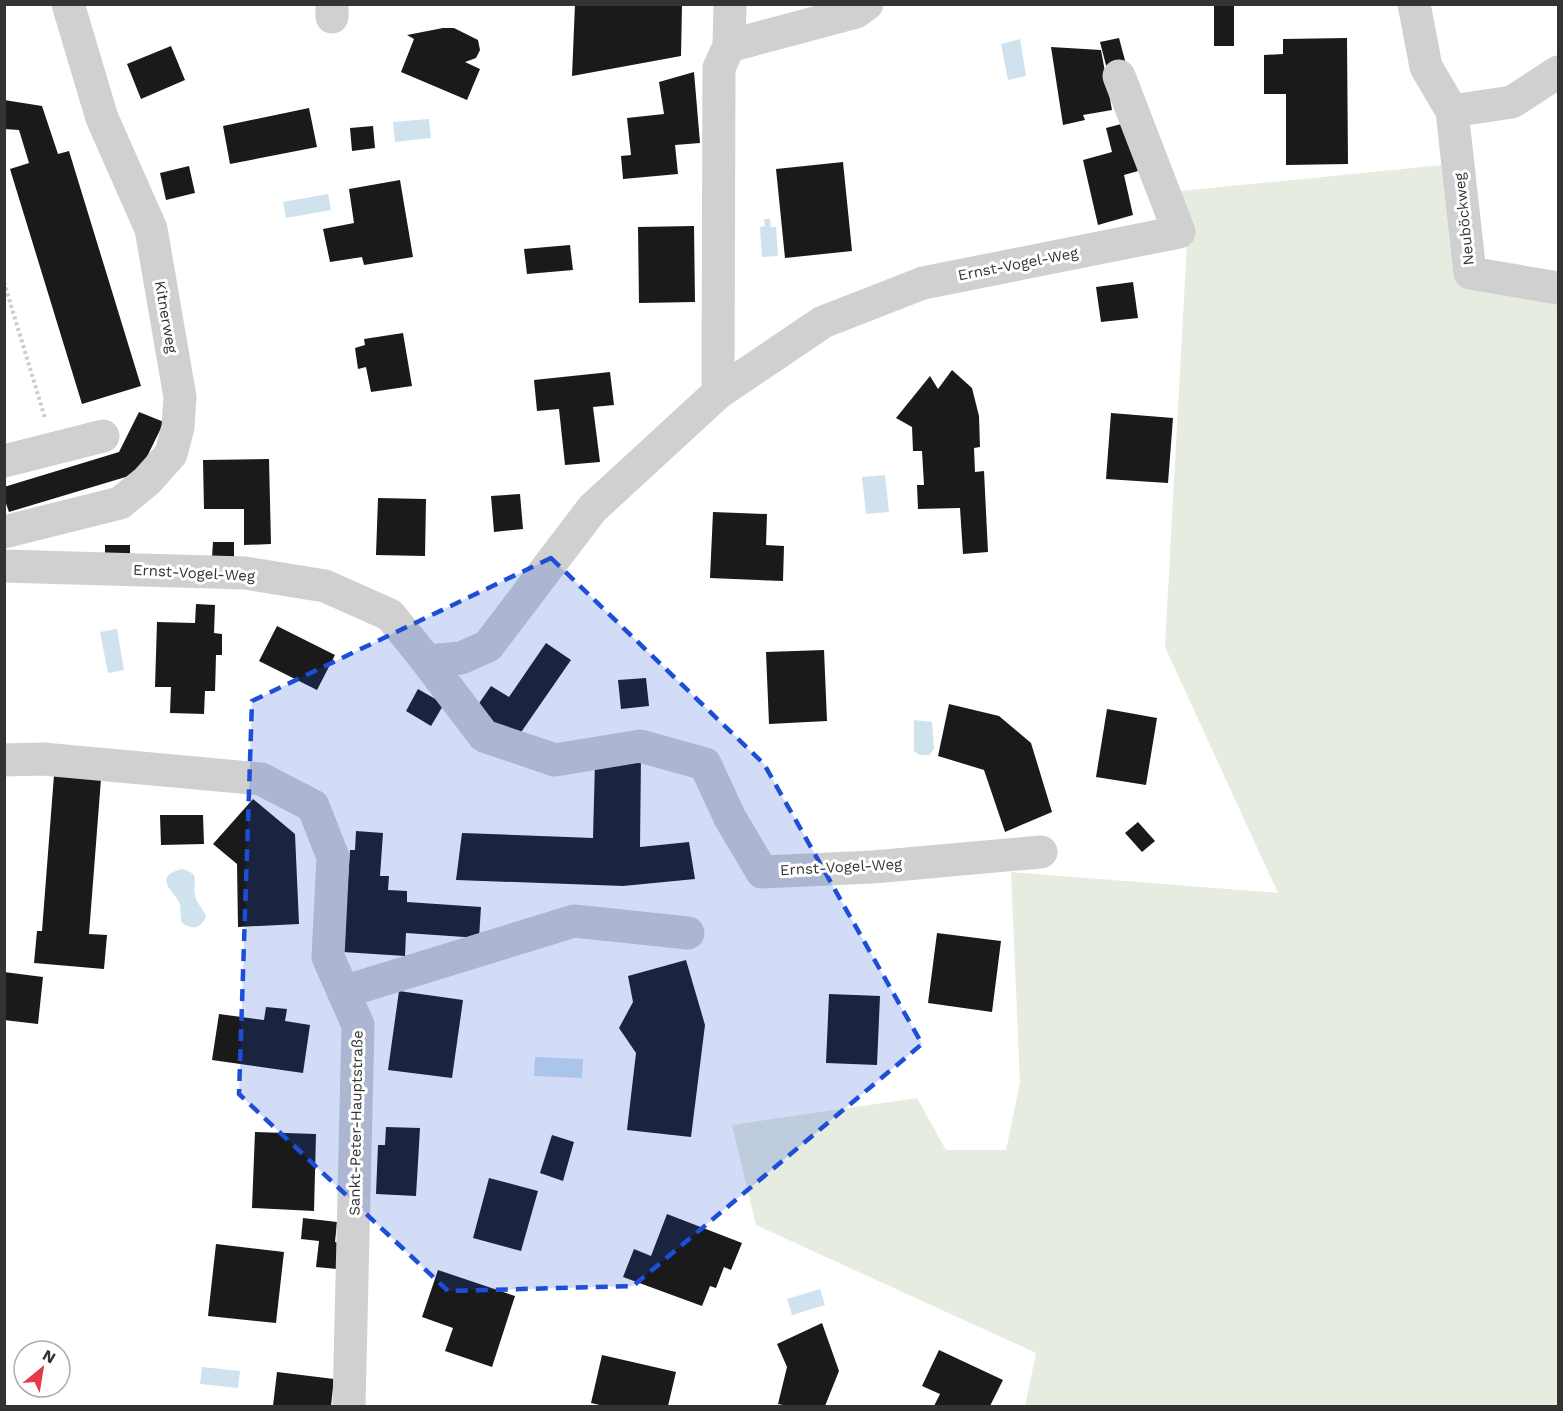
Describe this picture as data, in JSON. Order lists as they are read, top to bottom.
{
  "streets": {
    "street": [
      "Neuböckweg",
      "Ernst-Vogel-Weg",
      "Kitnerweg",
      "Sankt-Peter-Hauptstraße"
    ]
  },
  "north": "top right"
}
